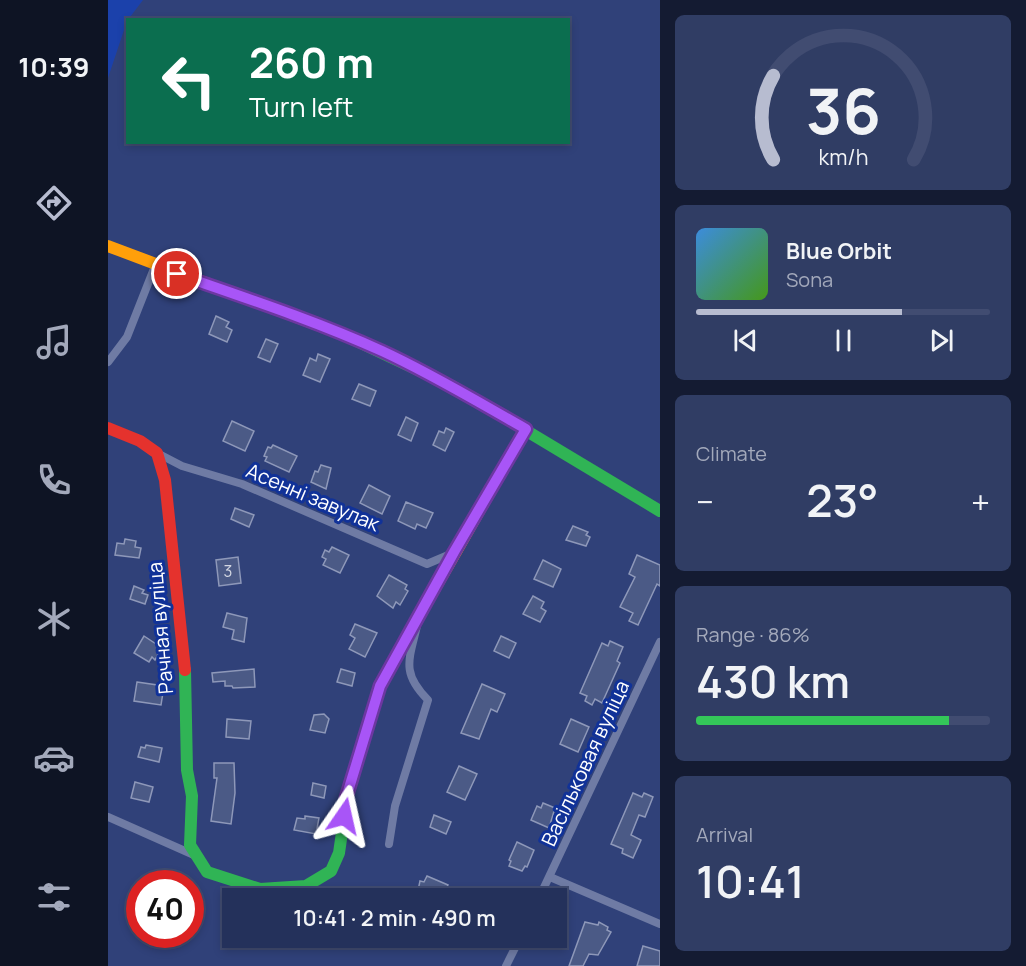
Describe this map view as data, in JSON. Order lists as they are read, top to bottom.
{
  "streets": {
    "street": ["Асенні завулак", "Рачная вуліца", "Васільковая вуліца"]
  },
  "crossings": [
    ["Асенні завулак", "Рачная вуліца"]
  ],
  "house_numbers": ["3"],
  "page": {
    "tabs": "10:39",
    "turn": ["260 m", "Turn left"],
    "song": ["Blue Orbit", "Sona"],
    "tile": [
      "Climate",
      ["Range · 86%", "430 km"],
      ["Arrival", "10:41"]
    ],
    "heat": ["−", "23°", "+"],
    "limit": "40",
    "trip": "10:41 · 2 min · 490 m",
    "gauge": ["36", "km/h"]
  }
}
